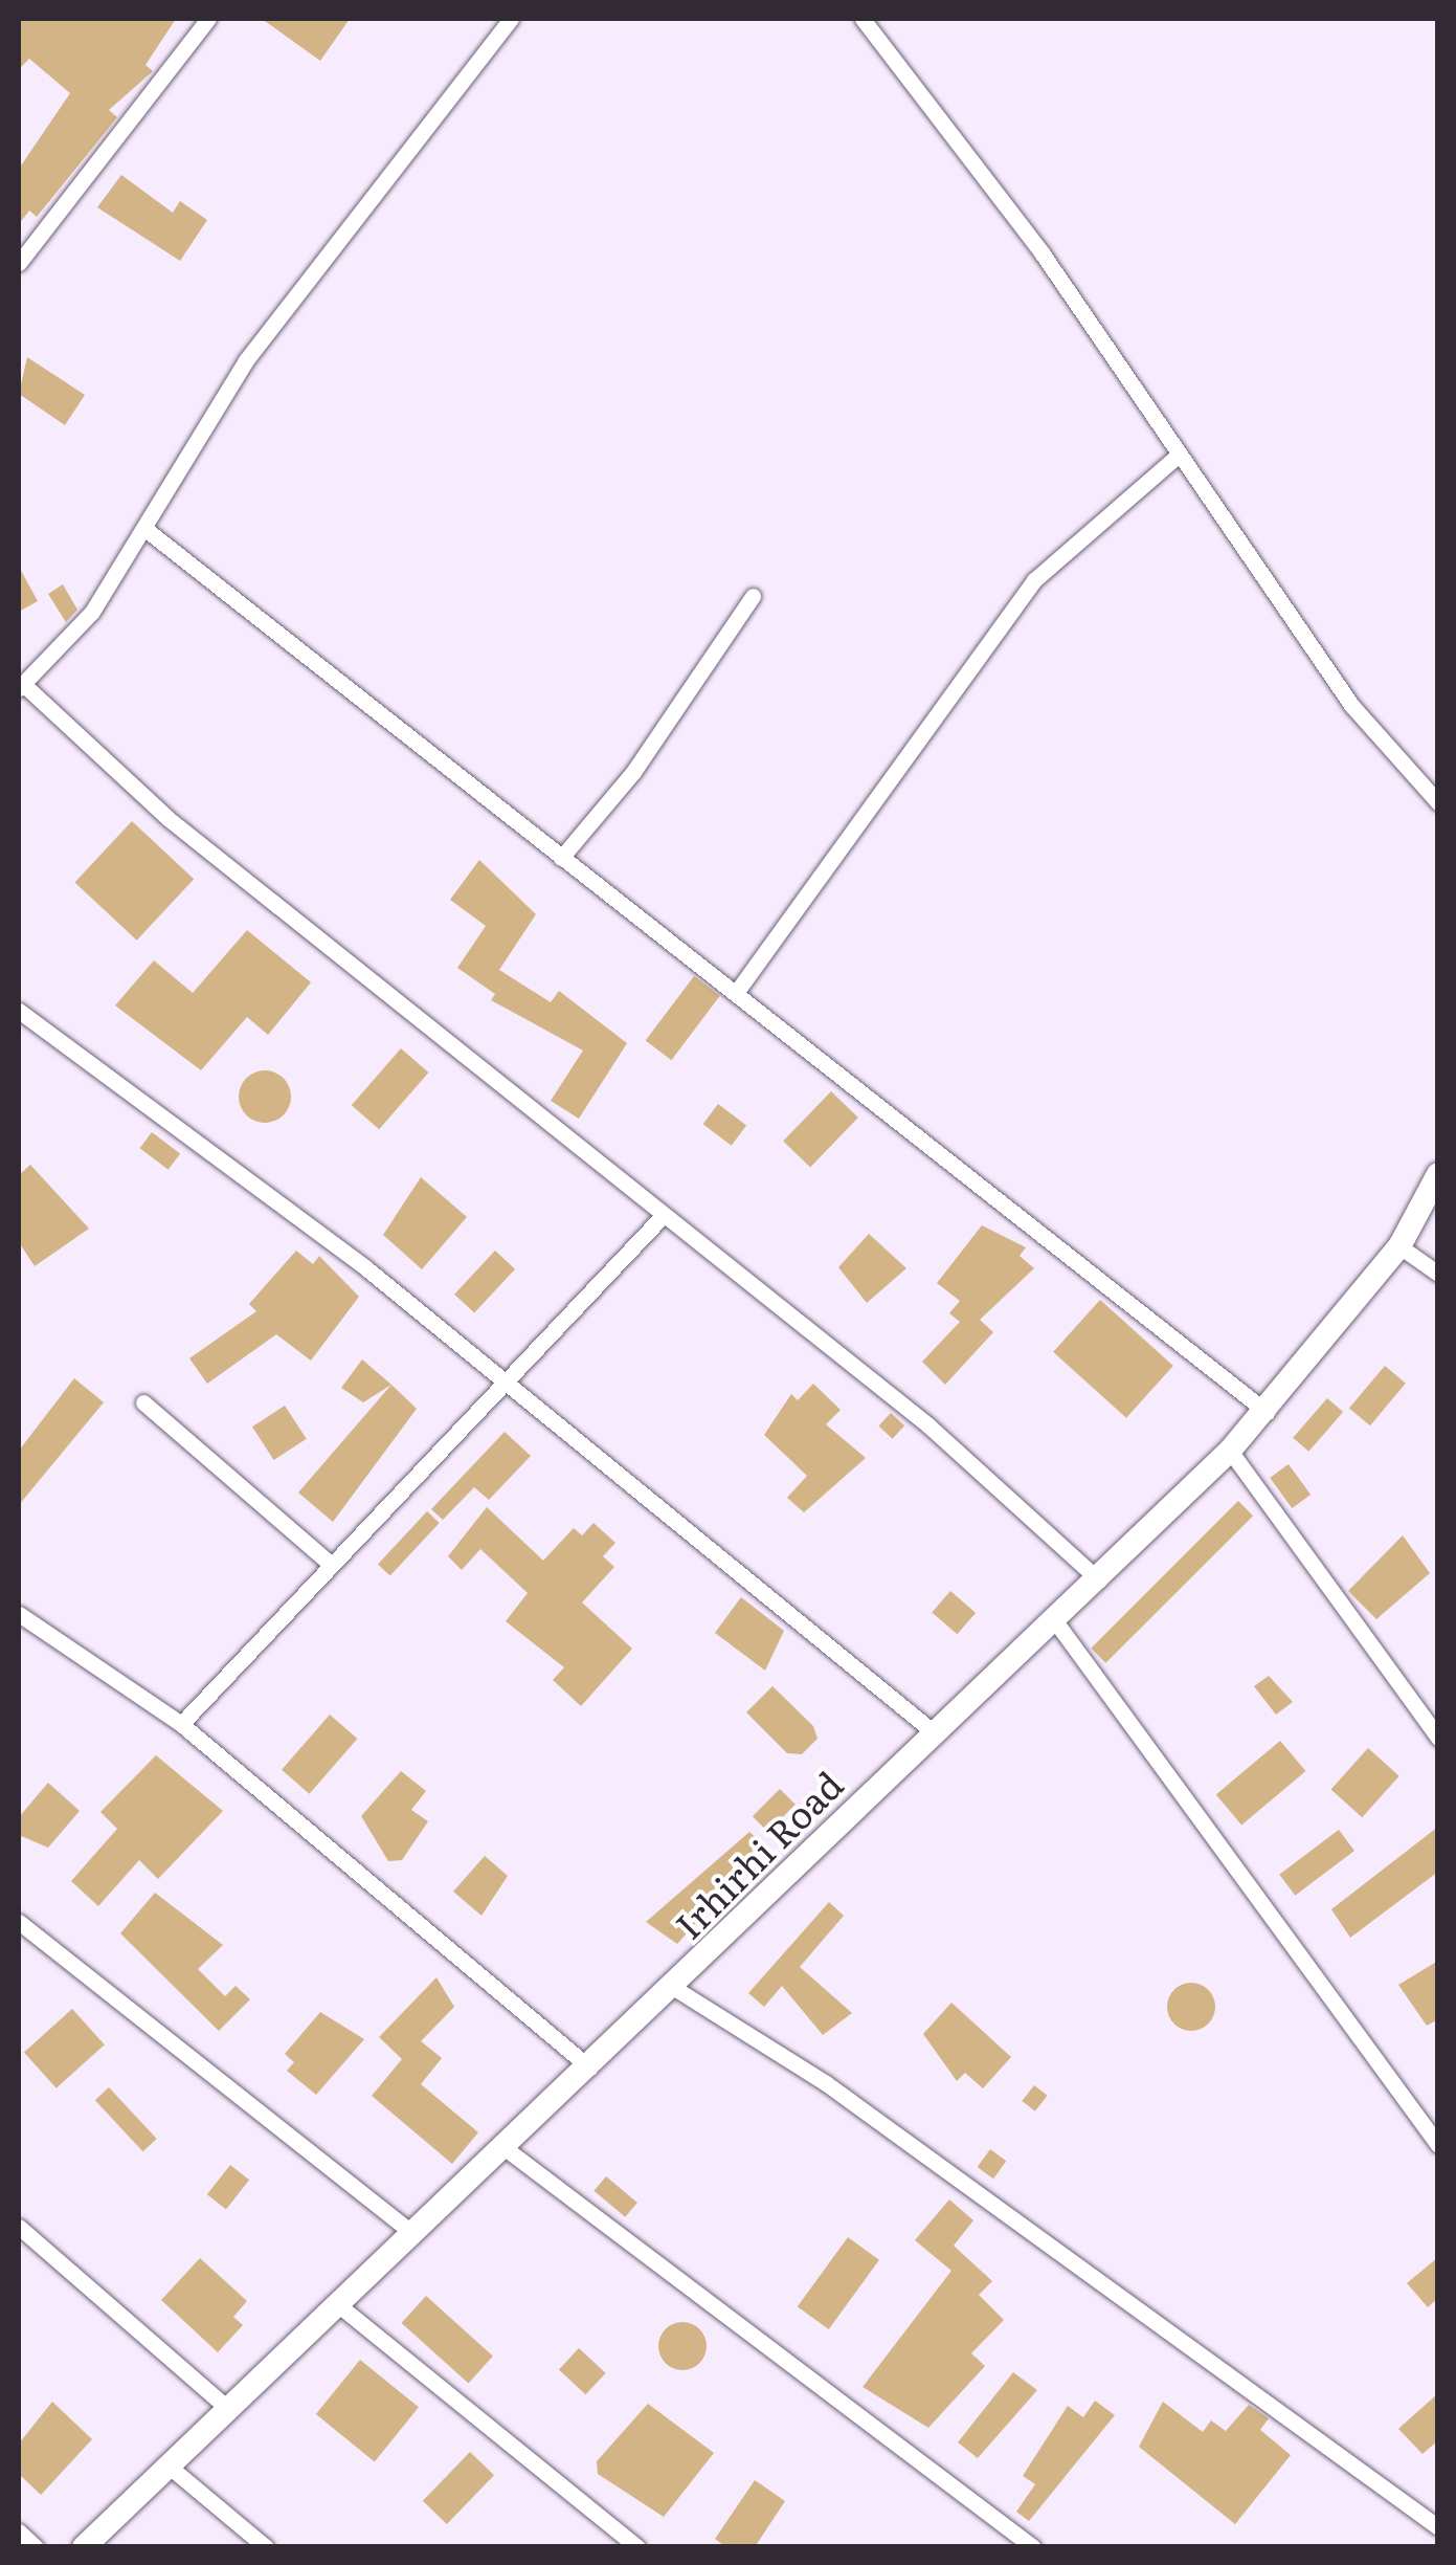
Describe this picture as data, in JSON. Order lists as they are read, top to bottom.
{
  "streets": {
    "street": ["Irhirhi Road"]
  }
}
